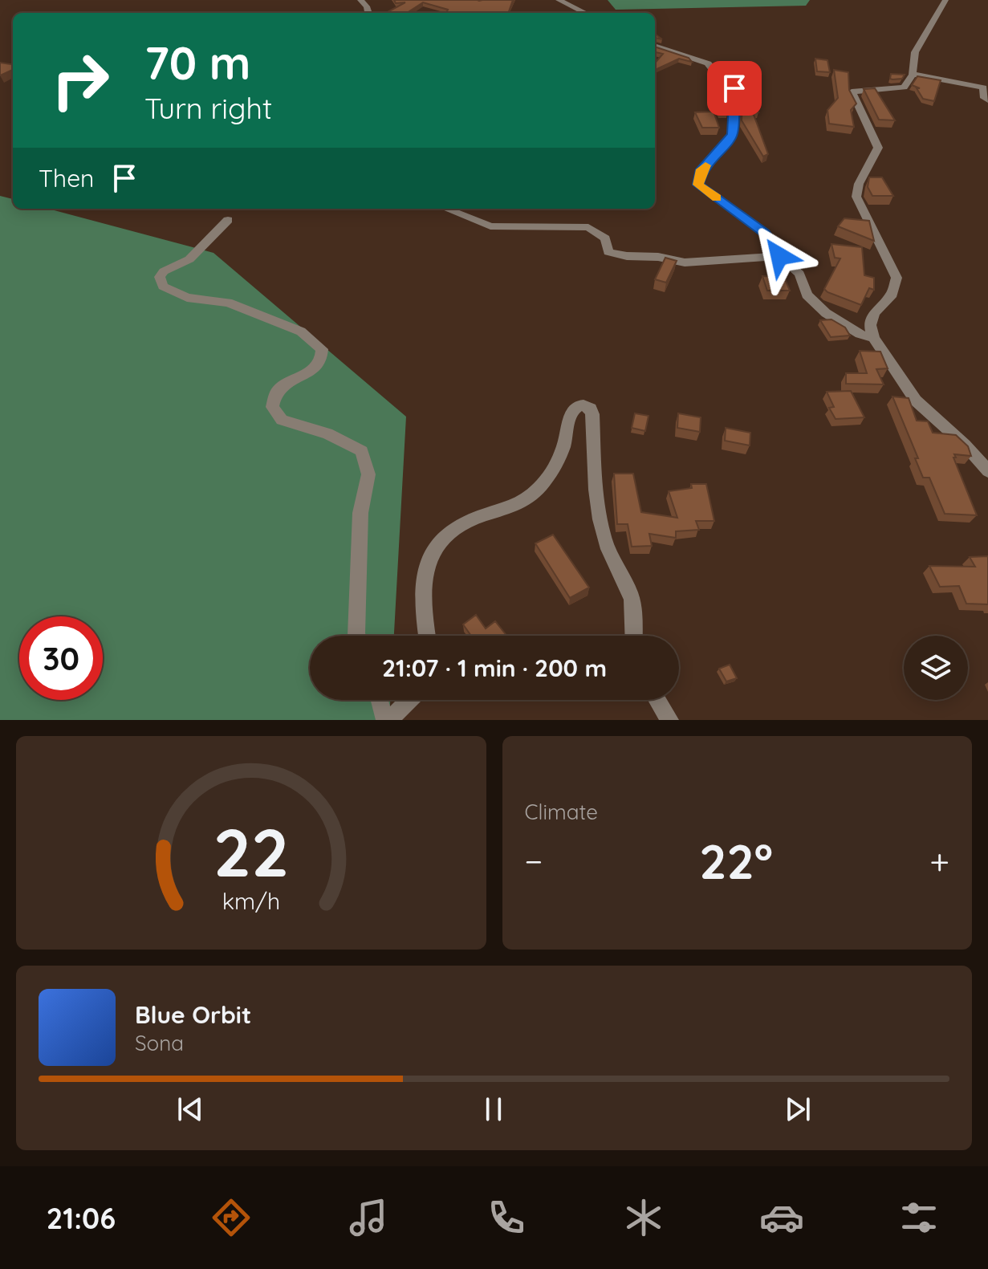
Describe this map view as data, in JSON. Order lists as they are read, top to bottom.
{
  "page": {
    "turn": ["70 m", "Turn right"],
    "then": "Then",
    "limit": "30",
    "trip": "21:07 · 1 min · 200 m",
    "tile": "Climate",
    "heat": ["−", "22°", "+"],
    "song": ["Blue Orbit", "Sona"],
    "tabs": "21:06",
    "gauge": ["22", "km/h"]
  }
}
